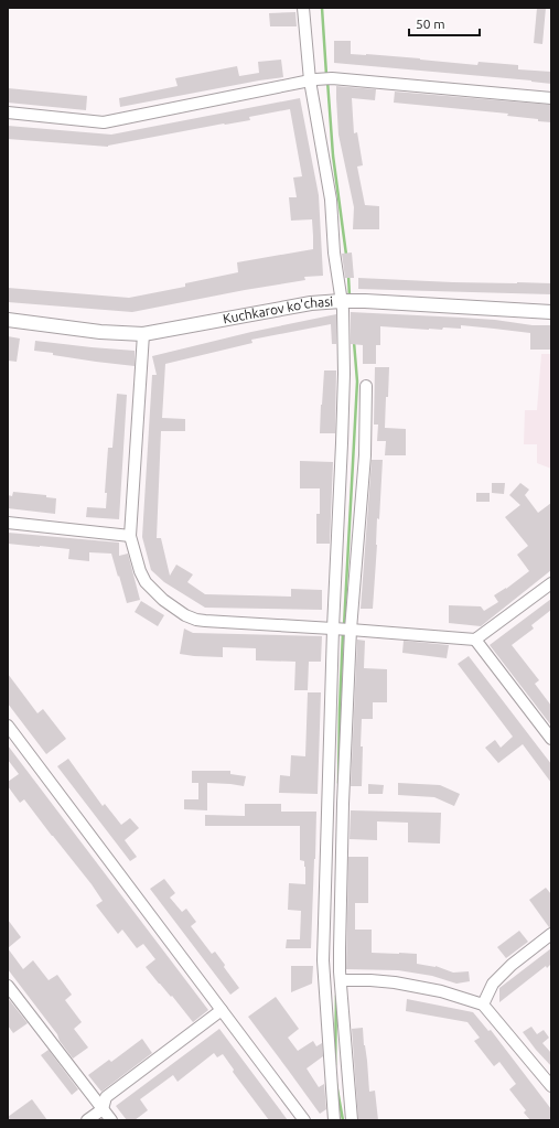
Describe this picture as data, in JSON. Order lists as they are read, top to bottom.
{
  "streets": {
    "main road": ["Kuchkarov ko'chasi"]
  },
  "scale_bar": "50 m"
}
